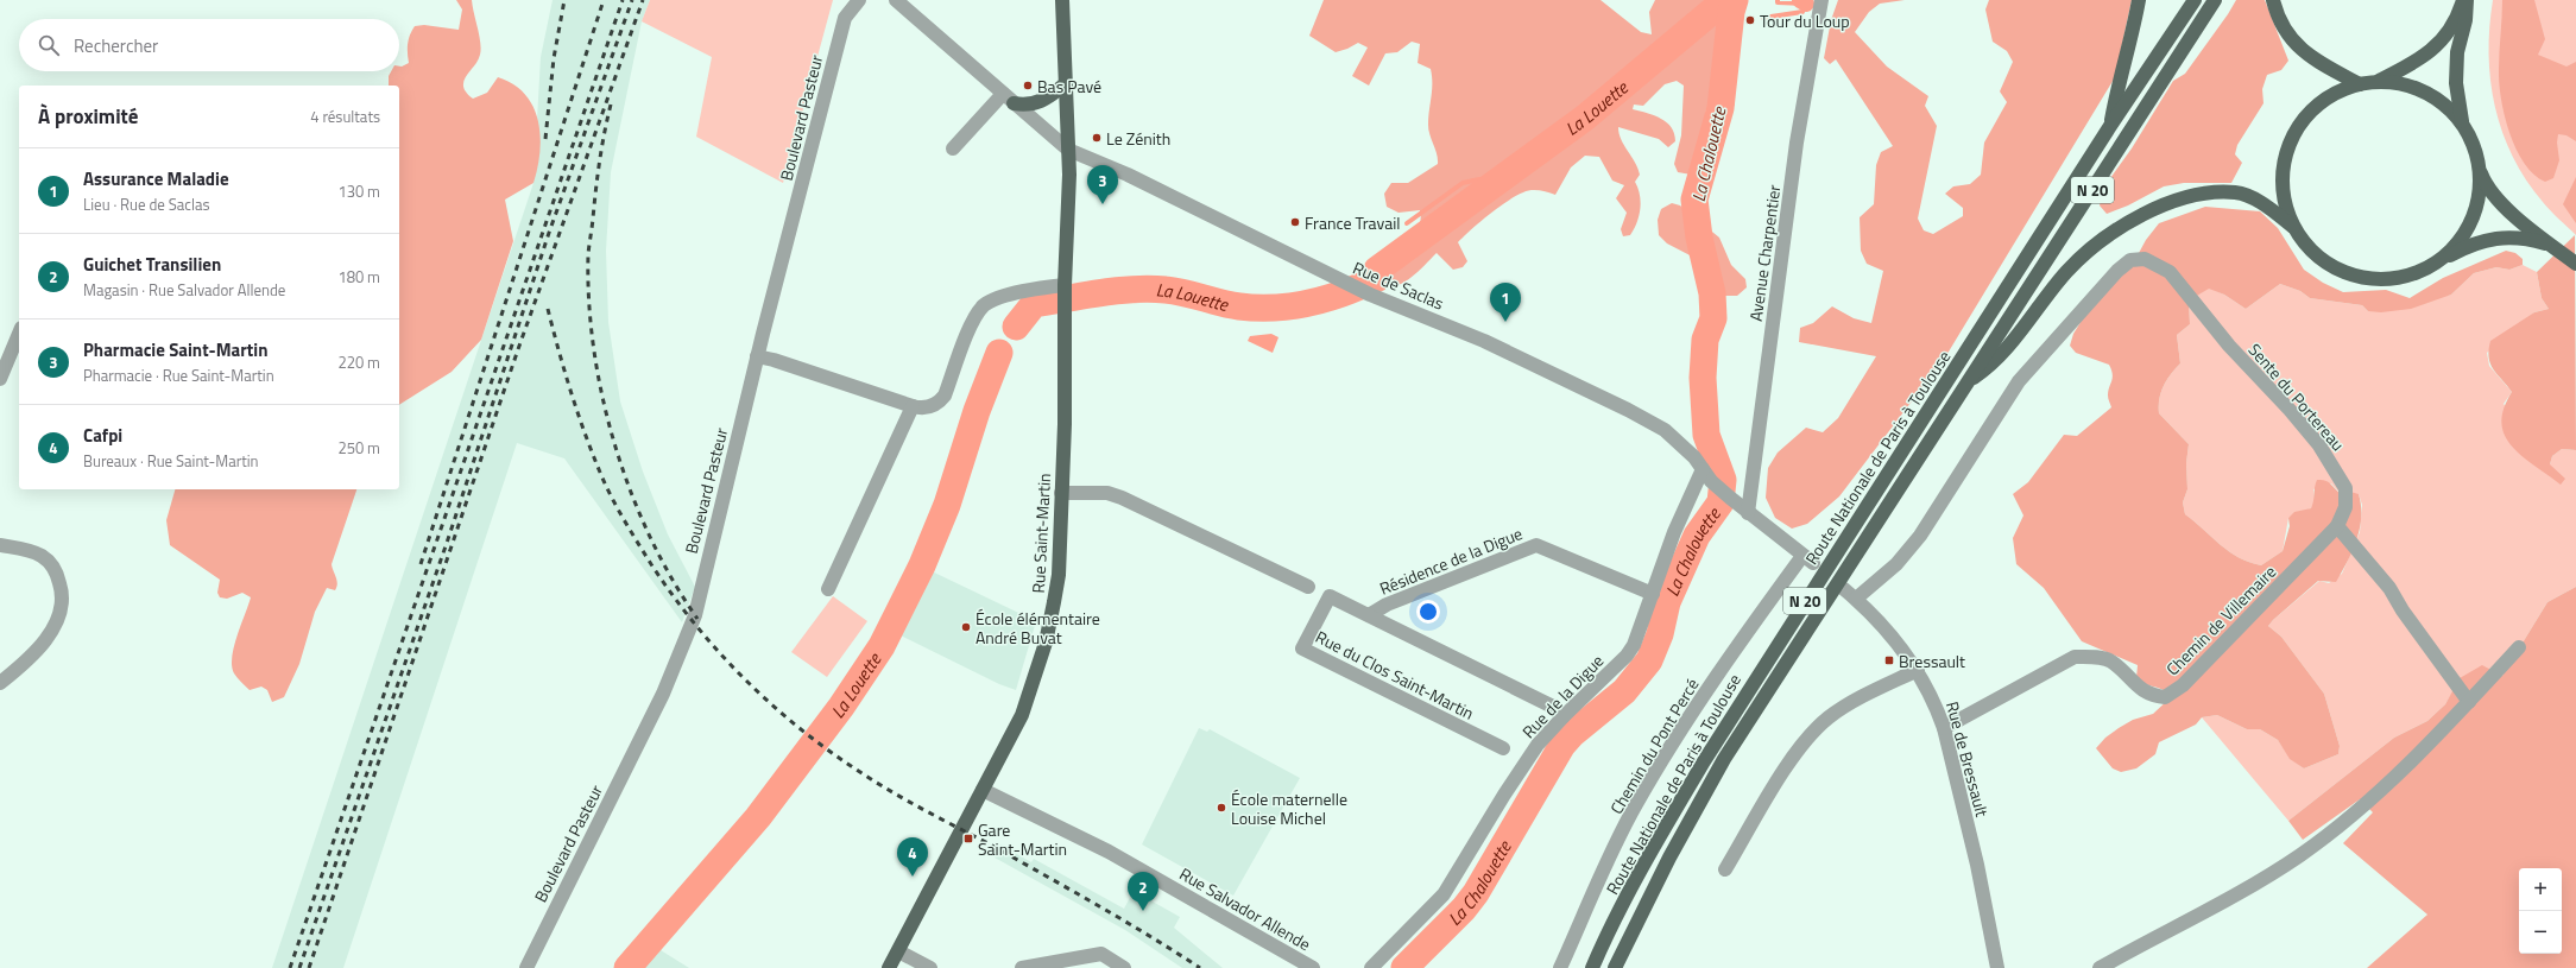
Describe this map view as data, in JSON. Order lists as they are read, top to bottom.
{
  "streets": {
    "main road": ["N 20", "Route Nationale de Paris à Toulouse", "Rue Saint-Martin"],
    "street": [
      "Boulevard Pasteur",
      "Avenue Charpentier",
      "Rue de Saclas",
      "Sente du Portereau",
      "Résidence de la Digue",
      "Chemin de Villemaire",
      "Rue du Clos Saint-Martin",
      "Rue de la Digue",
      "Chemin du Pont Percé",
      "Rue de Bressault",
      "Rue Salvador Allende"
    ]
  },
  "crossings": [
    ["Avenue Charpentier", "Chemin du Pont Percé"],
    ["Rue de Saclas", "Rue Saint-Martin"],
    ["Rue de Saclas", "Rue de la Digue"],
    ["Sente du Portereau", "Chemin de Villemaire"],
    ["Sente du Portereau", "Rue de Bressault"],
    ["Rue Saint-Martin", "Rue Salvador Allende"],
    ["Résidence de la Digue", "Rue du Clos Saint-Martin"],
    ["Résidence de la Digue", "Rue de la Digue"],
    ["Chemin de Villemaire", "Rue de Bressault"],
    ["Rue du Clos Saint-Martin", "Rue de la Digue"]
  ],
  "water": ["La Louette", "La Chalouette"],
  "places": {
    "other": [
      "Tour du Loup",
      "Bas Pavé",
      "Le Zénith",
      "France Travail",
      "École élémentaire André Buvat",
      "École maternelle Louise Michel"
    ],
    "transit": ["Bressault", "Gare Saint-Martin"]
  },
  "page": {
    "search": "Rechercher",
    "heading": ["À proximité", "4 résultats"],
    "list": [
      {
        "mark": "1",
        "name": "Assurance Maladie",
        "note": "Lieu · Rue de Saclas",
        "value": "130 m"
      },
      {
        "mark": "2",
        "name": "Guichet Transilien",
        "note": "Magasin · Rue Salvador Allende",
        "value": "180 m"
      },
      {
        "mark": "3",
        "name": "Pharmacie Saint-Martin",
        "note": "Pharmacie · Rue Saint-Martin",
        "value": "220 m"
      },
      {
        "mark": "4",
        "name": "Cafpi",
        "note": "Bureaux · Rue Saint-Martin",
        "value": "250 m"
      }
    ],
    "pins": [
      "3",
      "1",
      "4",
      "2"
    ],
    "map_buttons": ["+", "−"]
  }
}
